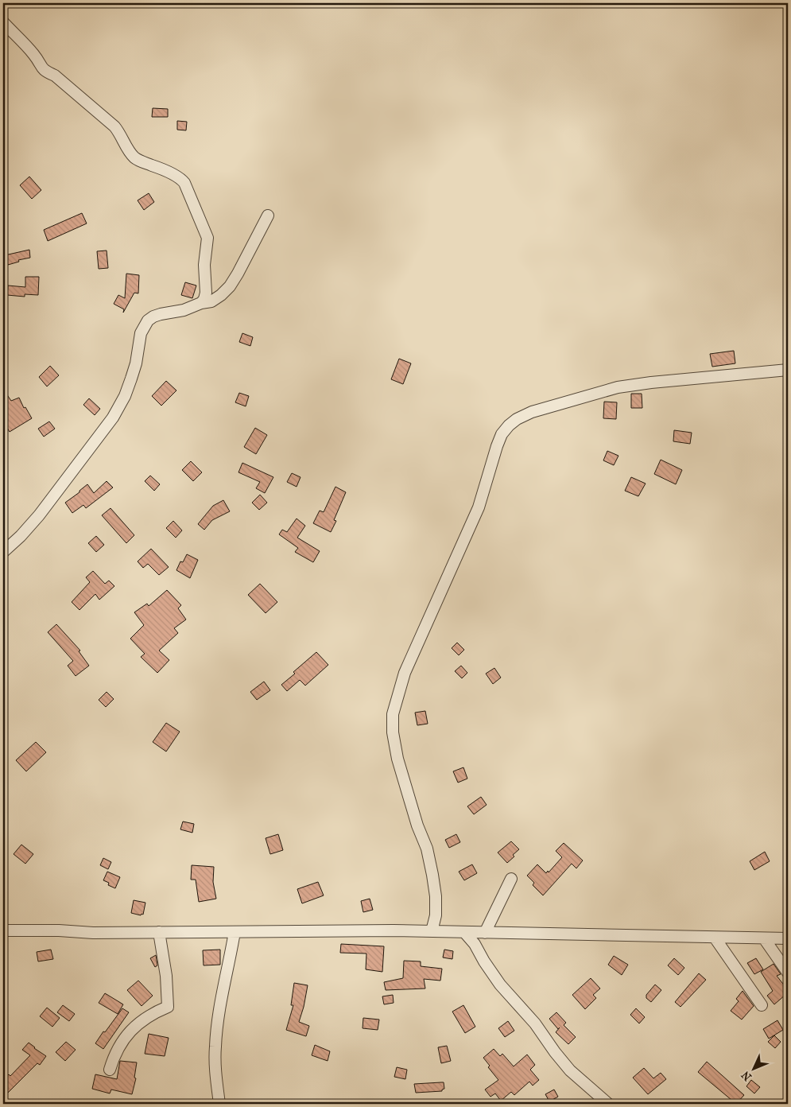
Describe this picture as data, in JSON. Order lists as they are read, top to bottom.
{
  "north": "bottom left"
}
